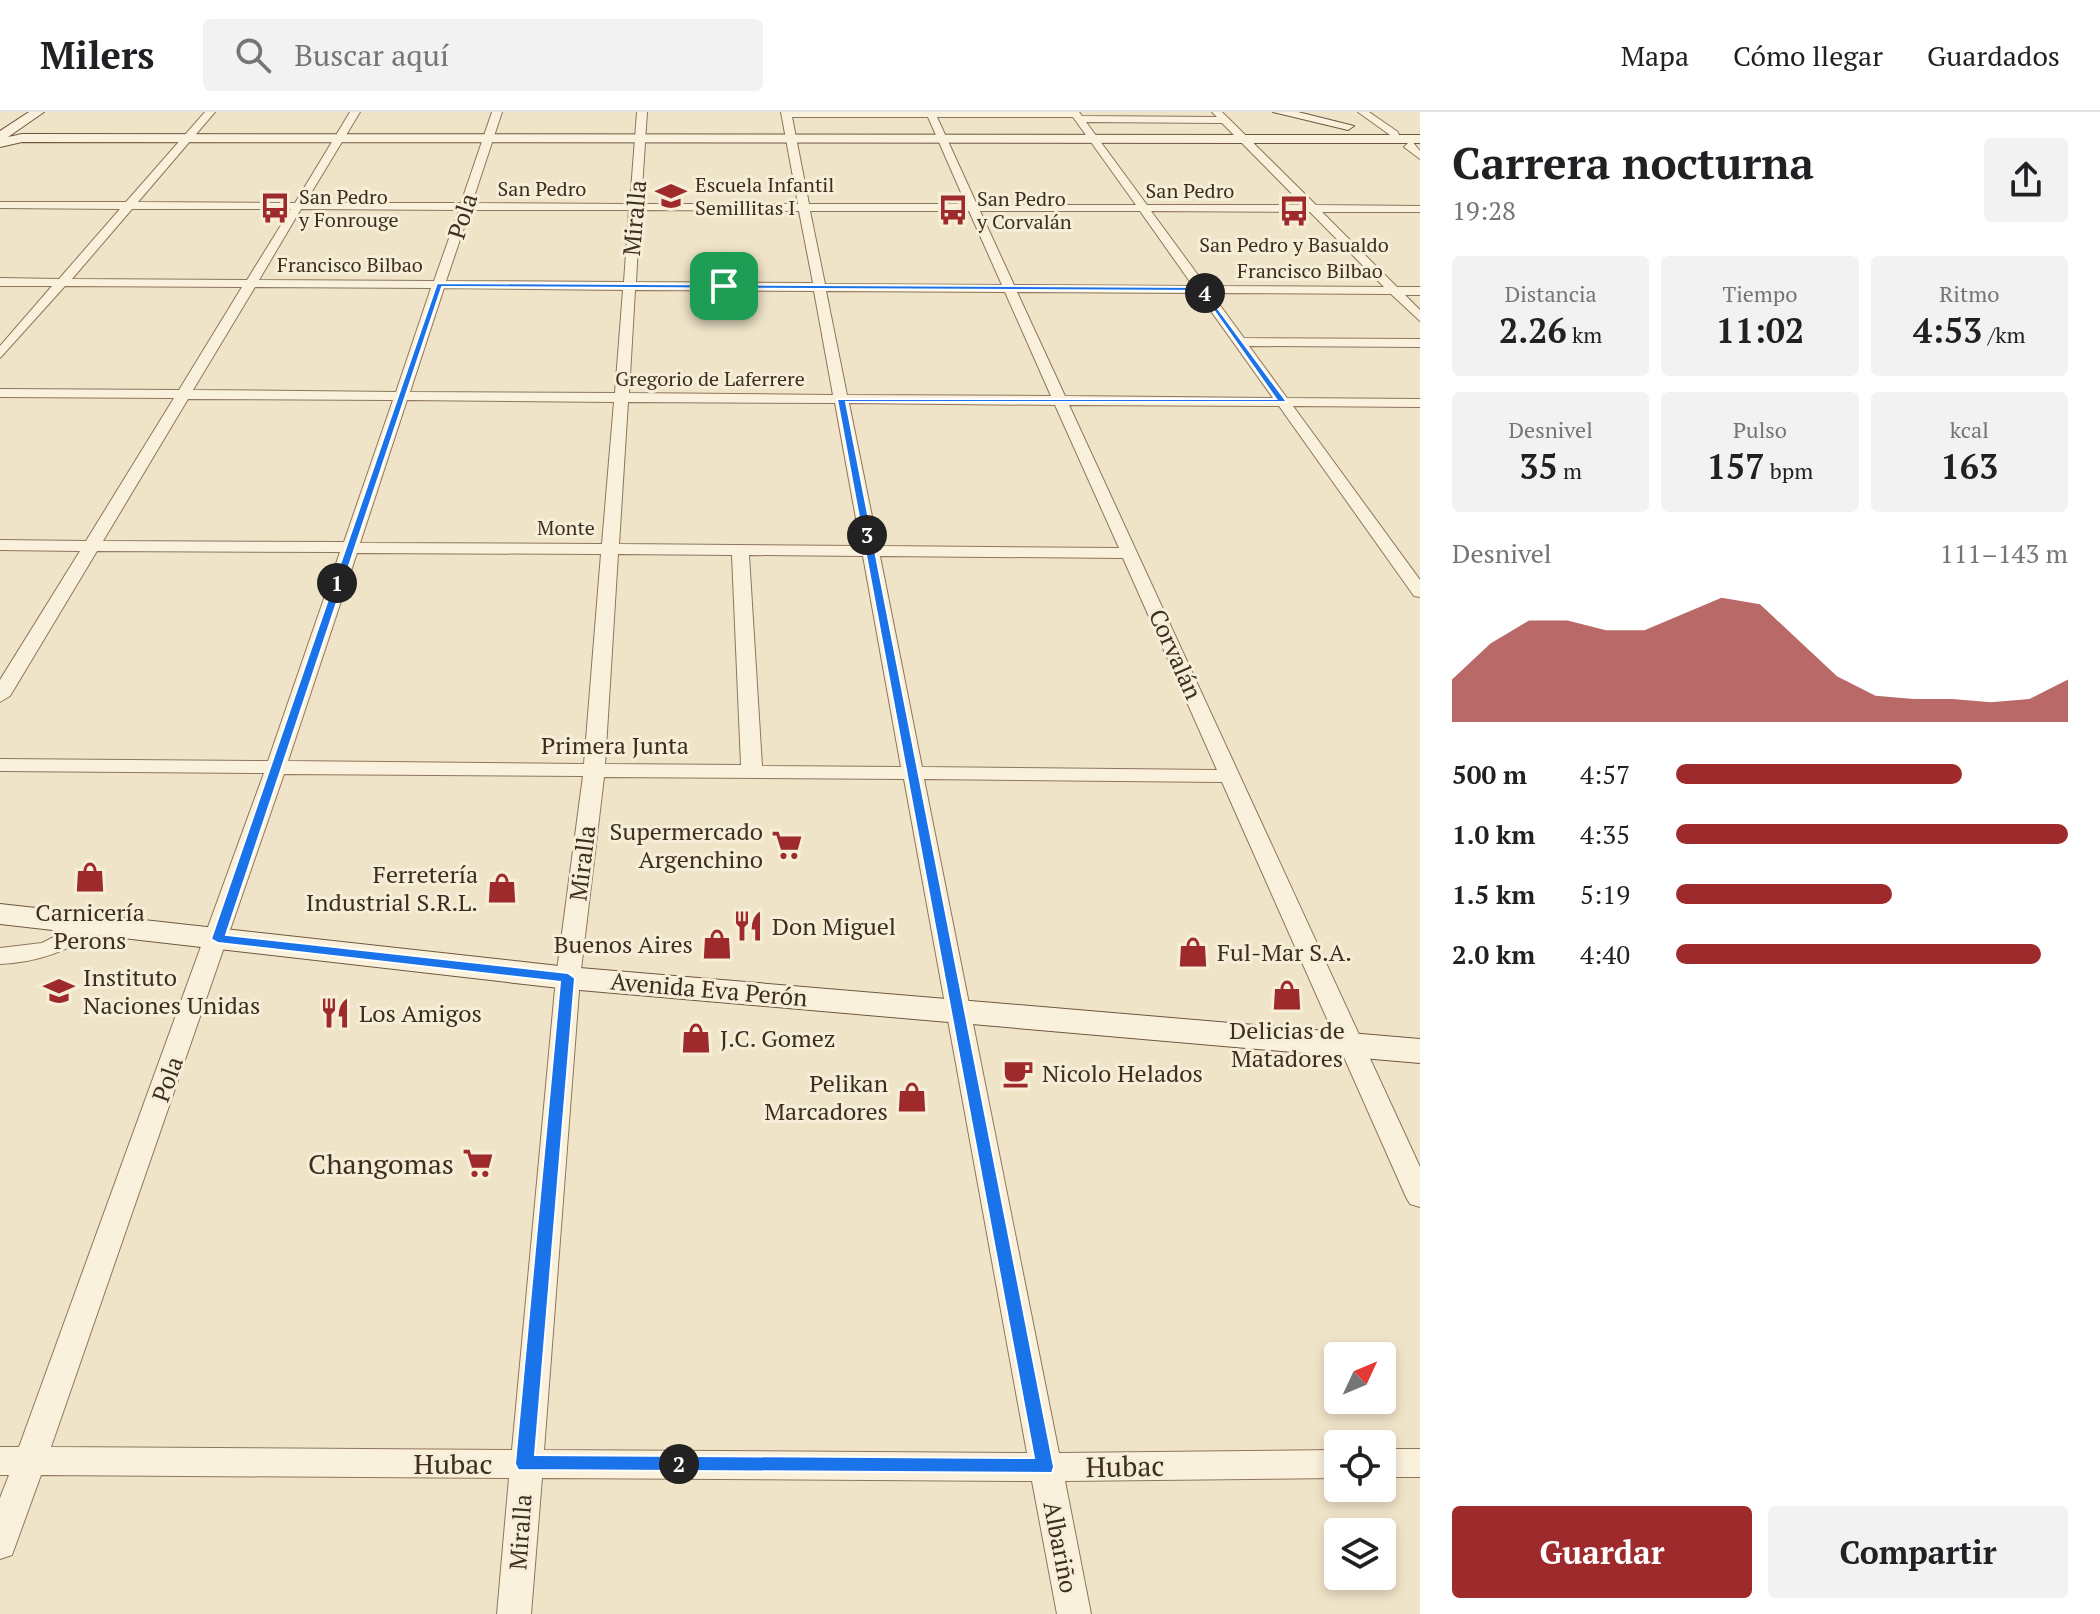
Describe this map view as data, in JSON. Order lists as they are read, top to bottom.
{
  "streets": {
    "street": [
      "San Pedro",
      "Pola",
      "Miralla",
      "Francisco Bilbao",
      "Gregorio de Laferrere",
      "Monte",
      "Corvalán",
      "Primera Junta",
      "Avenida Eva Perón",
      "Hubac",
      "Albariño"
    ]
  },
  "crossings": [
    ["San Pedro", "Pola"],
    ["San Pedro", "Miralla"],
    ["San Pedro", "Corvalán"],
    ["San Pedro", "Albariño"],
    ["Pola", "Francisco Bilbao"],
    ["Pola", "Gregorio de Laferrere"],
    ["Pola", "Monte"],
    ["Pola", "Primera Junta"],
    ["Pola", "Avenida Eva Perón"],
    ["Pola", "Hubac"],
    ["Miralla", "Francisco Bilbao"],
    ["Miralla", "Gregorio de Laferrere"],
    ["Miralla", "Monte"],
    ["Miralla", "Primera Junta"],
    ["Miralla", "Avenida Eva Perón"],
    ["Miralla", "Hubac"],
    ["Francisco Bilbao", "Corvalán"],
    ["Francisco Bilbao", "Albariño"],
    ["Gregorio de Laferrere", "Corvalán"],
    ["Gregorio de Laferrere", "Albariño"],
    ["Monte", "Corvalán"],
    ["Monte", "Albariño"],
    ["Corvalán", "Primera Junta"],
    ["Corvalán", "Avenida Eva Perón"],
    ["Primera Junta", "Albariño"],
    ["Avenida Eva Perón", "Albariño"],
    ["Hubac", "Albariño"]
  ],
  "places": {
    "school or university": ["Escuela Infantil Semillitas I", "Instituto Naciones Unidas"],
    "bus stop": ["San Pedro y Fonrouge", "San Pedro y Corvalán", "San Pedro y Basualdo"],
    "supermarket": ["Supermercado Argenchino", "Changomas"],
    "shop": [
      "Carnicería Perons",
      "Ferretería Industrial S.R.L.",
      "Buenos Aires",
      "Ful-Mar S.A.",
      "Delicias de Matadores",
      "J.C. Gomez",
      "Pelikan Marcadores"
    ],
    "restaurant": ["Don Miguel", "Los Amigos"],
    "cafe": ["Nicolo Helados"]
  },
  "north": "top right",
  "page": {
    "header": "Milers",
    "search": "Buscar aquí",
    "nav": ["Mapa", "Cómo llegar", "Guardados"],
    "heading": ["Carrera nocturna", "19:28"],
    "stats": [
      ["Distancia", "2.26 km"],
      ["Tiempo", "11:02"],
      ["Ritmo", "4:53 /km"],
      ["Desnivel", "35 m"],
      ["Pulso", "157 bpm"],
      ["kcal", "163"]
    ],
    "pins": [
      "4",
      "3",
      "1",
      "2"
    ],
    "chart": ["Desnivel", "111–143 m"],
    "list": [
      {
        "name": "500 m",
        "note": "4:57"
      },
      {
        "name": "1.0 km",
        "note": "4:35"
      },
      {
        "name": "1.5 km",
        "note": "5:19"
      },
      {
        "name": "2.0 km",
        "note": "4:40"
      }
    ],
    "buttons": ["Guardar", "Compartir"]
  }
}
